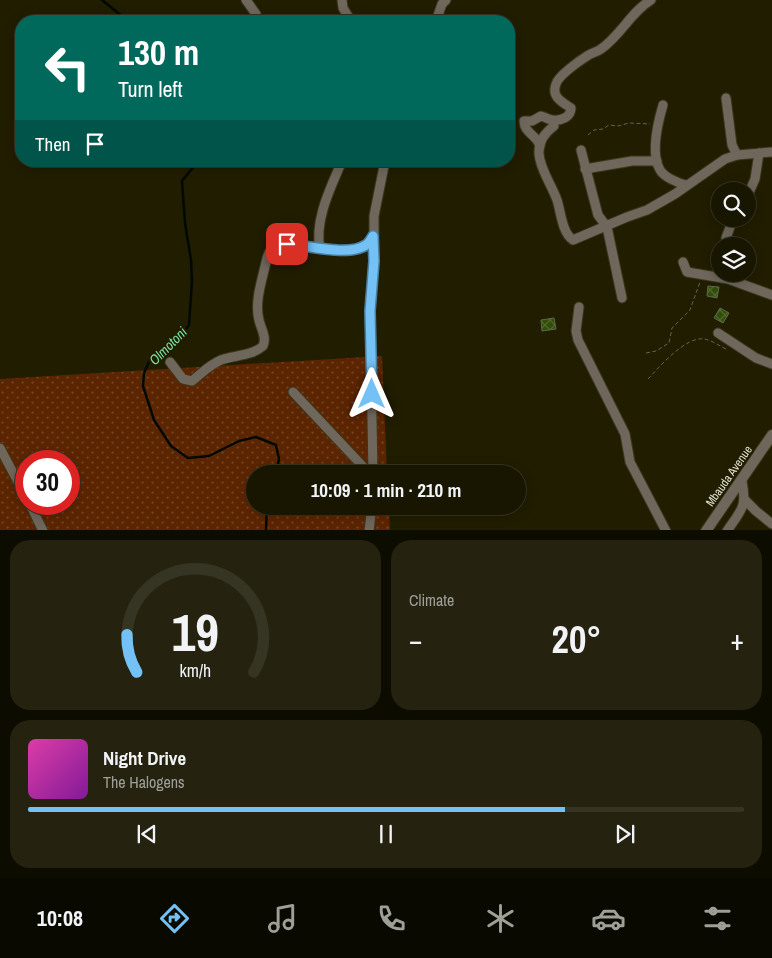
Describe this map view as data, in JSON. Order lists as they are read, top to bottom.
{
  "streets": {
    "street": ["Mbauda Avenue"]
  },
  "water": ["Olmotoni"],
  "page": {
    "turn": ["130 m", "Turn left"],
    "then": "Then",
    "limit": "30",
    "trip": "10:09 · 1 min · 210 m",
    "tile": "Climate",
    "heat": ["−", "20°", "+"],
    "song": ["Night Drive", "The Halogens"],
    "tabs": "10:08",
    "gauge": ["19", "km/h"]
  }
}
